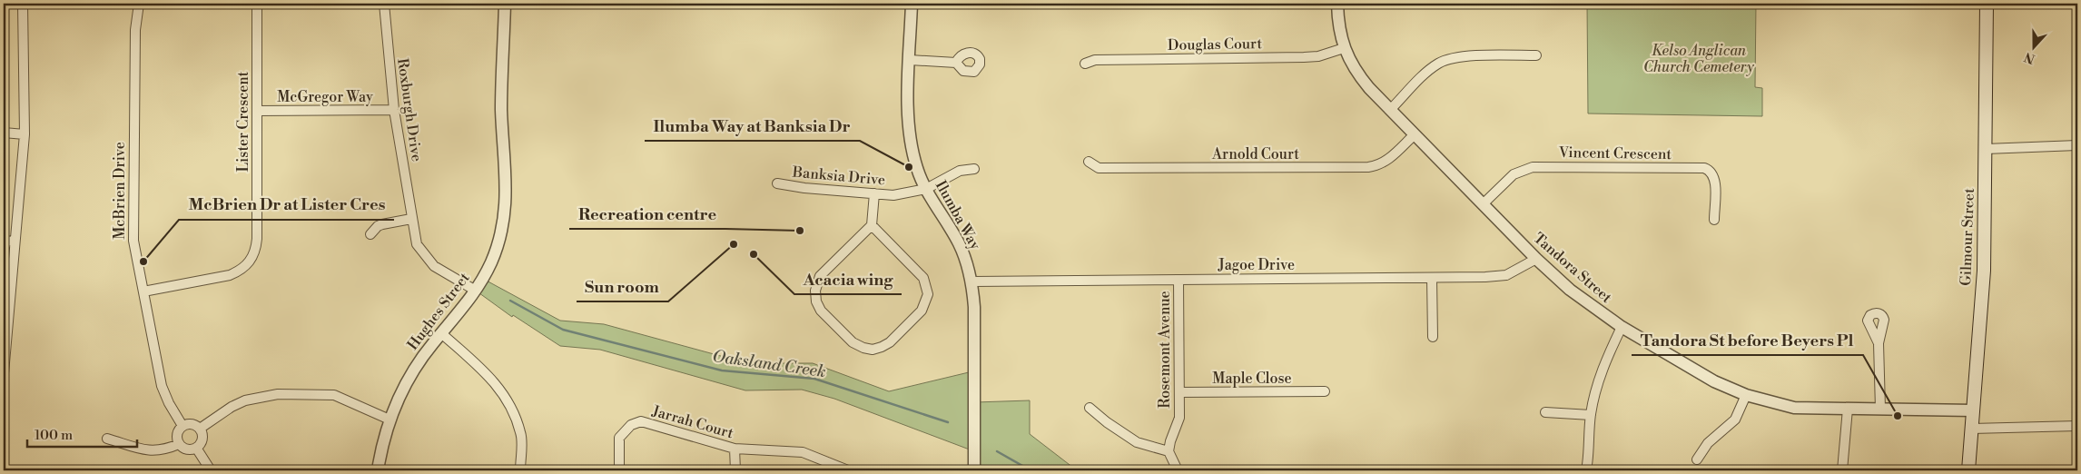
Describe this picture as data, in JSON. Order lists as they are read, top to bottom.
{
  "streets": {
    "main road": ["Gilmour Street"],
    "street": [
      "Douglas Court",
      "McGregor Way",
      "Roxburgh Drive",
      "Lister Crescent",
      "Vincent Crescent",
      "Arnold Court",
      "Banksia Drive",
      "McBrien Drive",
      "Ilumba Way",
      "Jagoe Drive",
      "Tandora Street",
      "Hughes Street",
      "Rosemont Avenue",
      "Maple Close",
      "Jarrah Court"
    ]
  },
  "crossings": [
    ["Douglas Court", "Tandora Street"],
    ["McGregor Way", "Roxburgh Drive"],
    ["McGregor Way", "Lister Crescent"],
    ["Roxburgh Drive", "Hughes Street"],
    ["Lister Crescent", "McBrien Drive"],
    ["Vincent Crescent", "Tandora Street"],
    ["Arnold Court", "Tandora Street"],
    ["Banksia Drive", "Ilumba Way"],
    ["Ilumba Way", "Jagoe Drive"],
    ["Gilmour Street", "Tandora Street"],
    ["Jagoe Drive", "Tandora Street"],
    ["Jagoe Drive", "Rosemont Avenue"],
    ["Rosemont Avenue", "Maple Close"]
  ],
  "water": ["Oaksland Creek"],
  "parks": ["Kelso Anglican Church Cemetery"],
  "places": [
    "Ilumba Way at Banksia Dr",
    "Recreation centre",
    "Sun room",
    "Acacia wing",
    "McBrien Dr at Lister Cres",
    "Tandora St before Beyers Pl"
  ],
  "scale_bar": "100 m",
  "north": "bottom"
}
